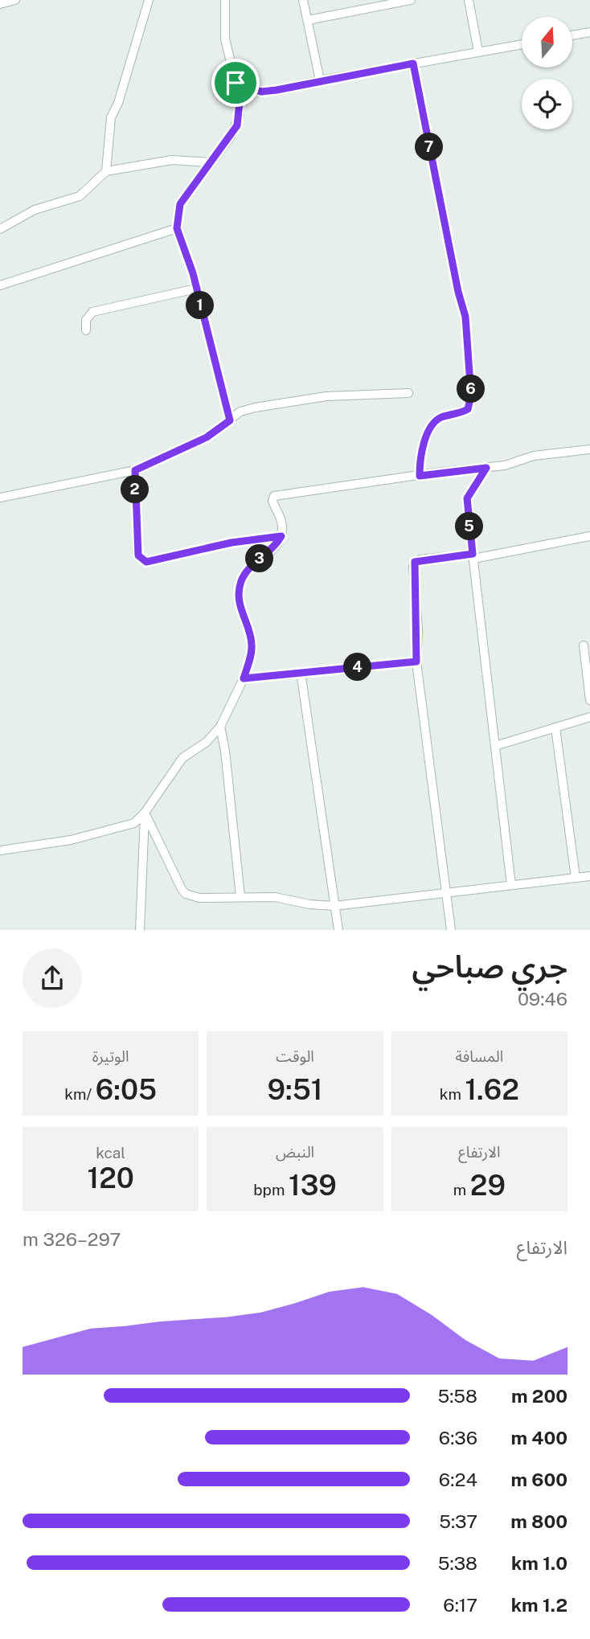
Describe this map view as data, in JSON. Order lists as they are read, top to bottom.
{
  "north": "top",
  "page": {
    "pins": [
      "7",
      "1",
      "6",
      "2",
      "5",
      "3",
      "4"
    ],
    "heading": ["جري صباحي", "09:46"],
    "stats": [
      ["المسافة", "1.62 km"],
      ["الوقت", "9:51"],
      ["الوتيرة", "6:05 /km"],
      ["الارتفاع", "29 m"],
      ["النبض", "139 bpm"],
      ["kcal", "120"]
    ],
    "chart": ["الارتفاع", "297–326 m"],
    "list": [
      {
        "name": "200 m",
        "note": "5:58"
      },
      {
        "name": "400 m",
        "note": "6:36"
      },
      {
        "name": "600 m",
        "note": "6:24"
      },
      {
        "name": "800 m",
        "note": "5:37"
      },
      {
        "name": "1.0 km",
        "note": "5:38"
      },
      {
        "name": "1.2 km",
        "note": "6:17"
      }
    ]
  }
}
